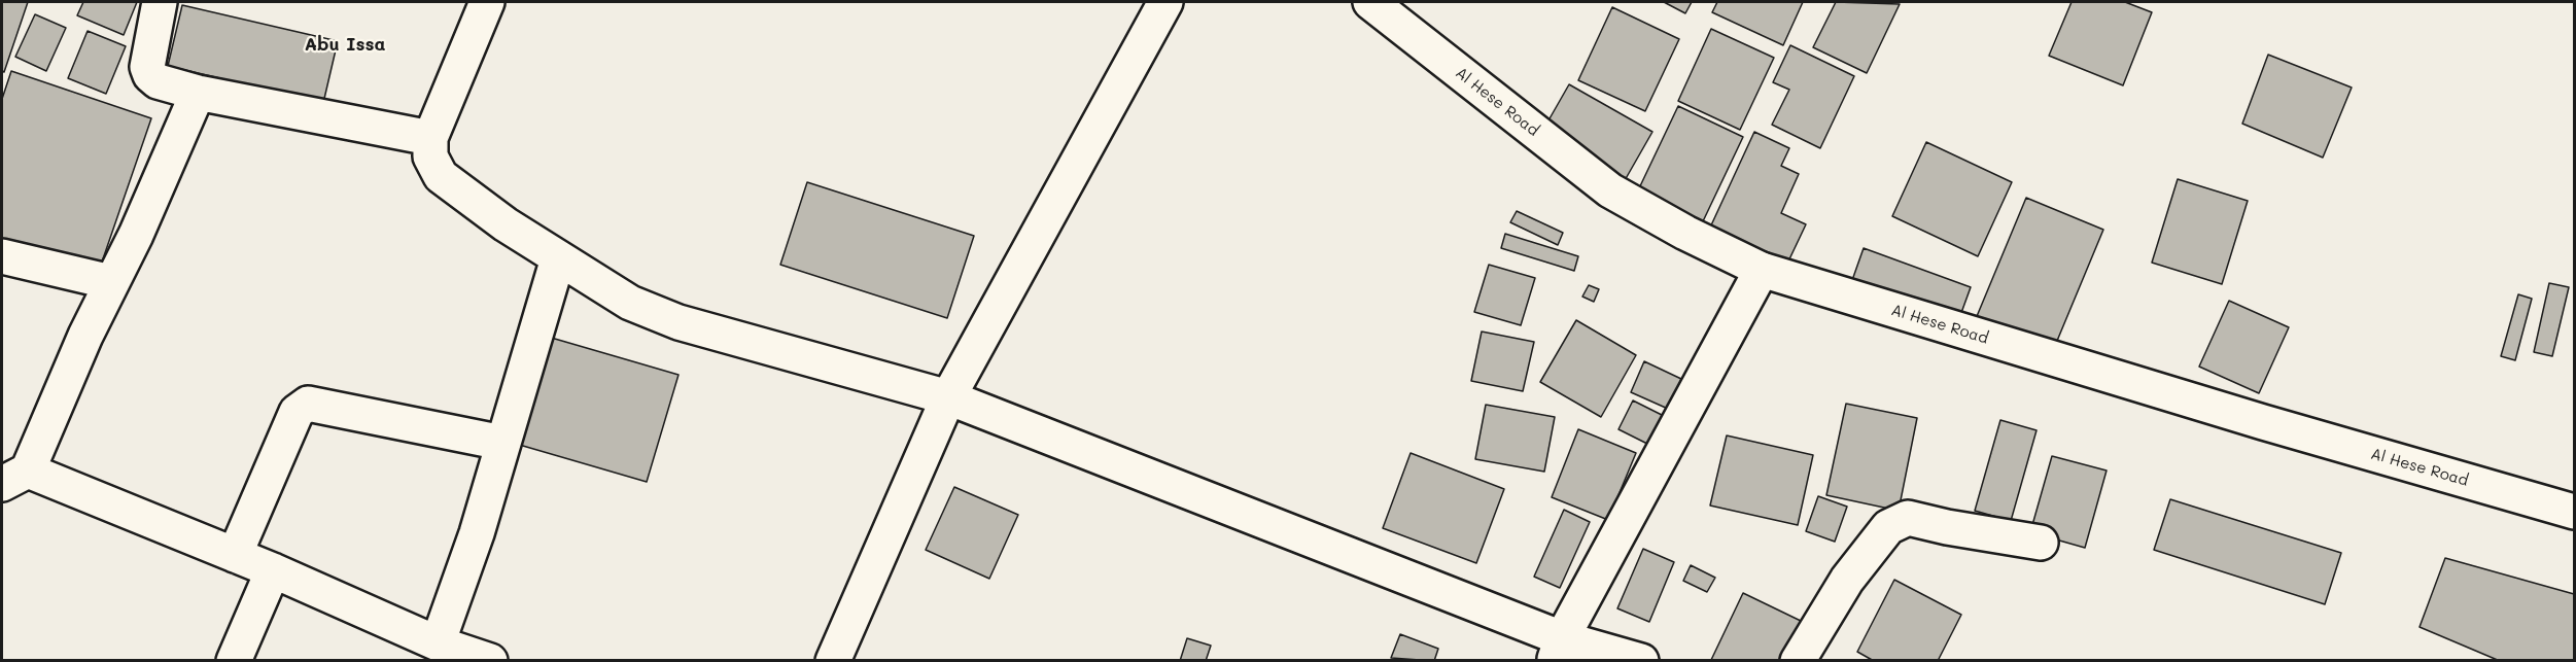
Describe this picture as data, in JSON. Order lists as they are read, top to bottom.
{
  "streets": {
    "street": ["Al Hese Road"]
  },
  "districts": ["Abu Issa"]
}
